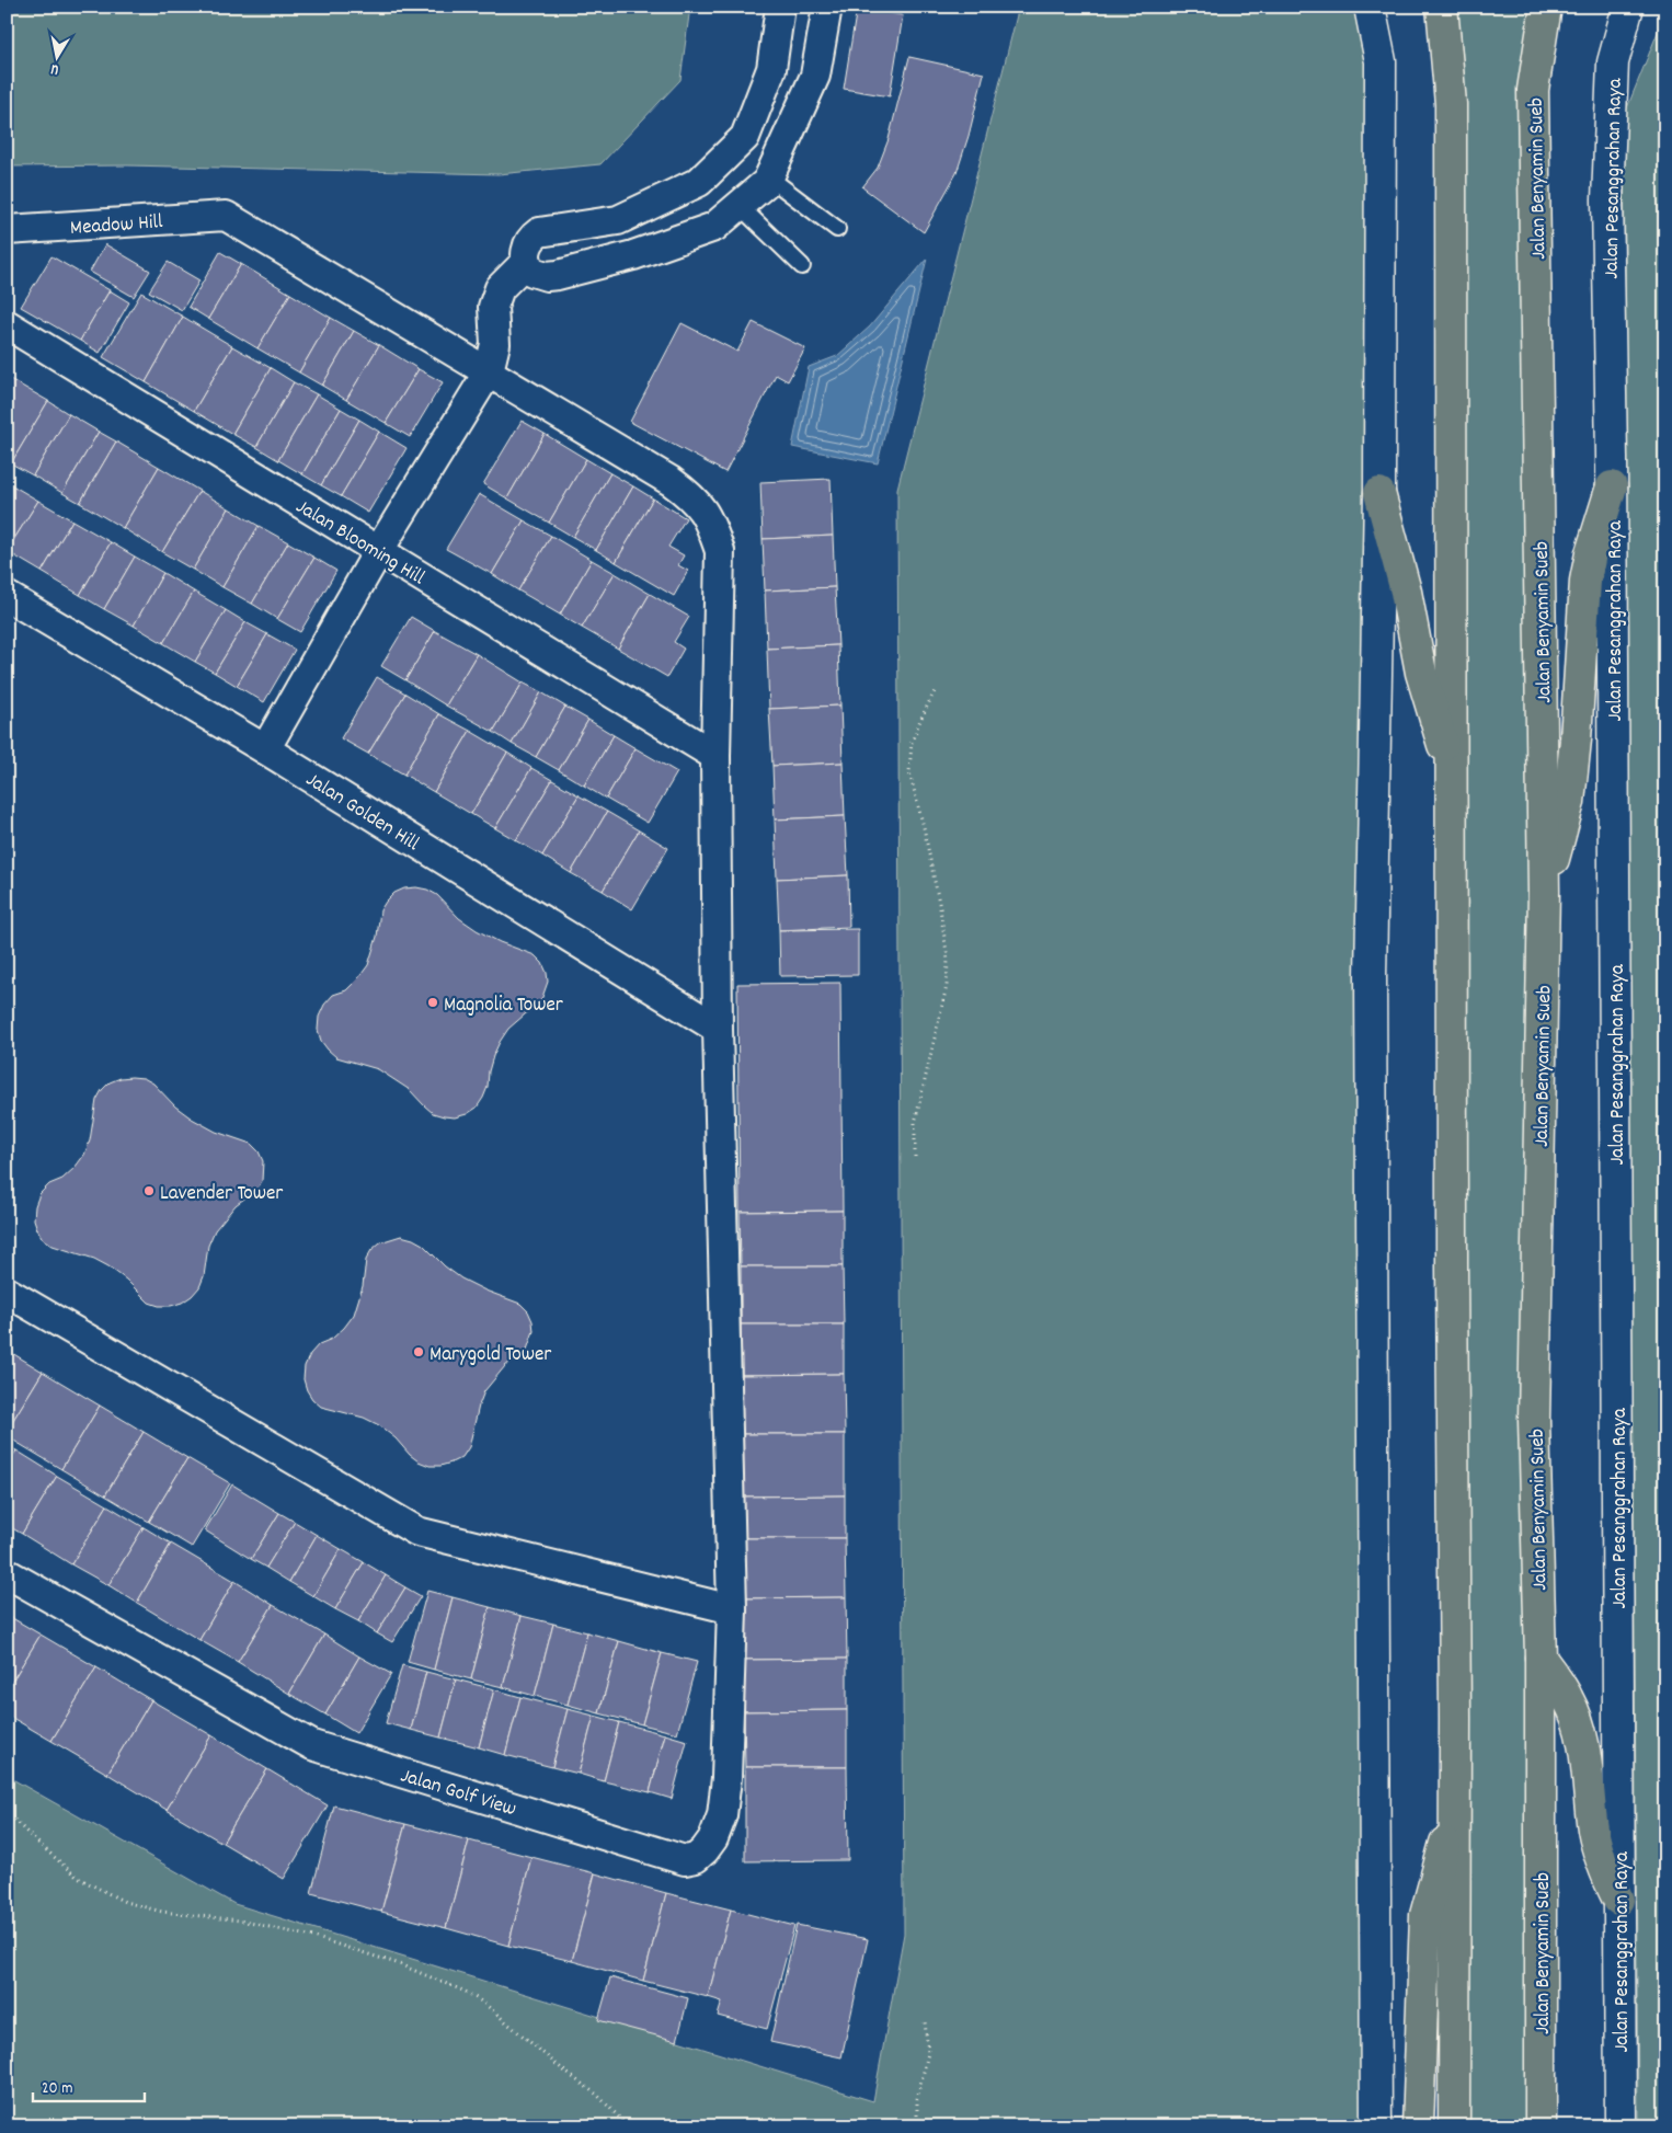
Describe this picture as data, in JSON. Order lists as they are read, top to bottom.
{
  "streets": {
    "main road": ["Jalan Benyamin Sueb", "Jalan Pesanggrahan Raya"],
    "street": [
      "Meadow Hill",
      "Jalan Blooming Hill",
      "Jalan Golden Hill",
      "Jalan Golf View"
    ]
  },
  "crossings": [
    ["Meadow Hill", "Jalan Golf View"],
    ["Jalan Blooming Hill", "Jalan Golf View"],
    ["Jalan Golden Hill", "Jalan Golf View"]
  ],
  "places": ["Magnolia Tower", "Lavender Tower", "Marygold Tower"],
  "scale_bar": "20 m",
  "north": "bottom"
}
